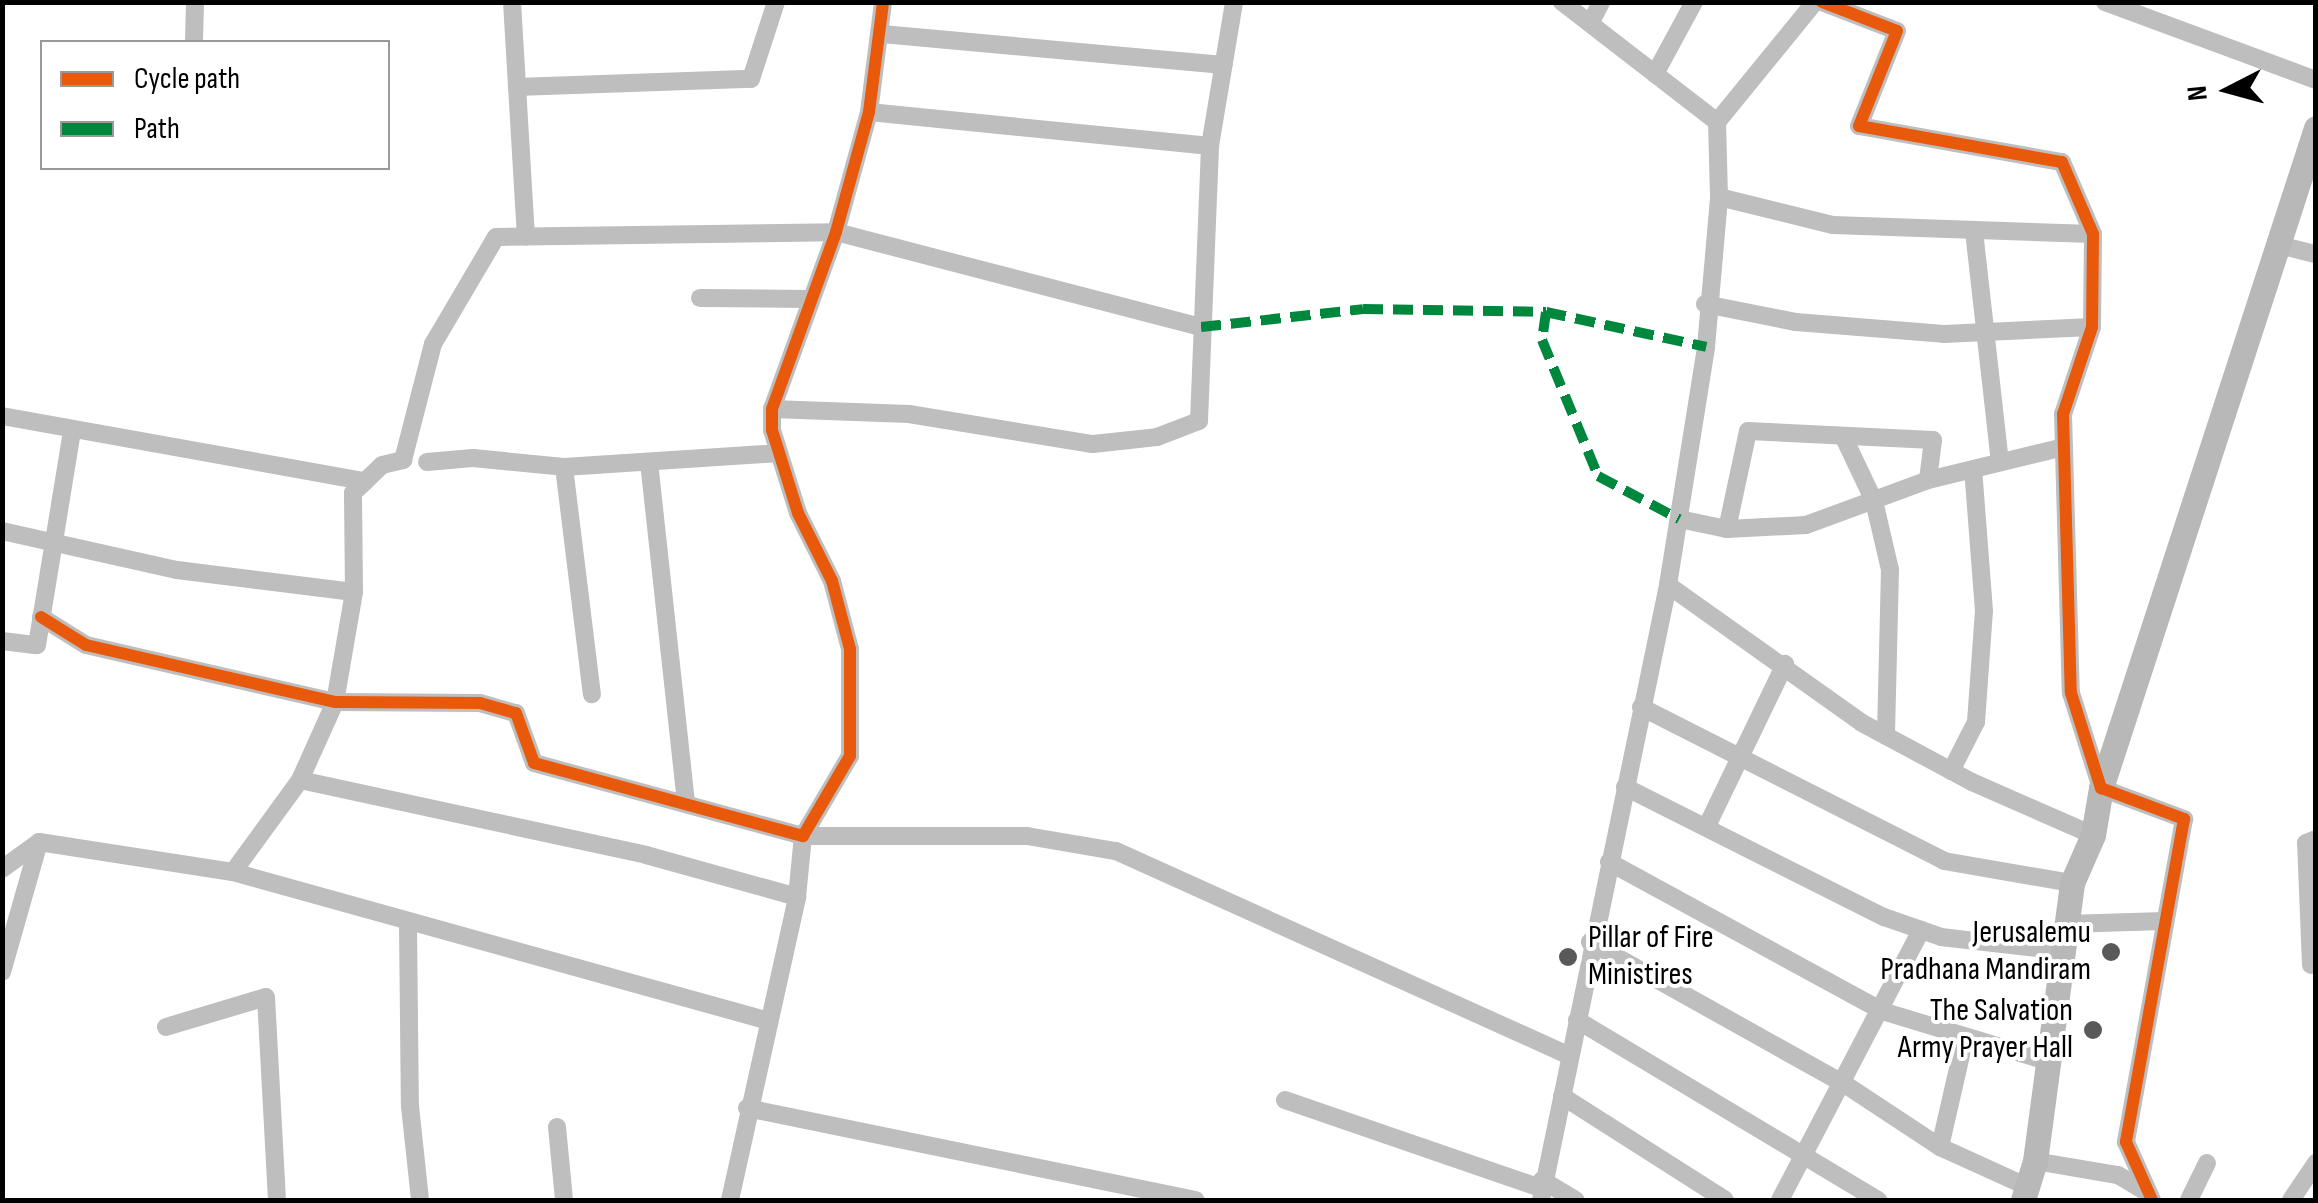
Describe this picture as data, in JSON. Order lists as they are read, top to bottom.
{
  "places": ["Jerusalemu Pradhana Mandiram", "Pillar of Fire Ministires", "The Salvation Army Prayer Hall"],
  "legend": ["Cycle path", "Path"],
  "north": "left"
}
